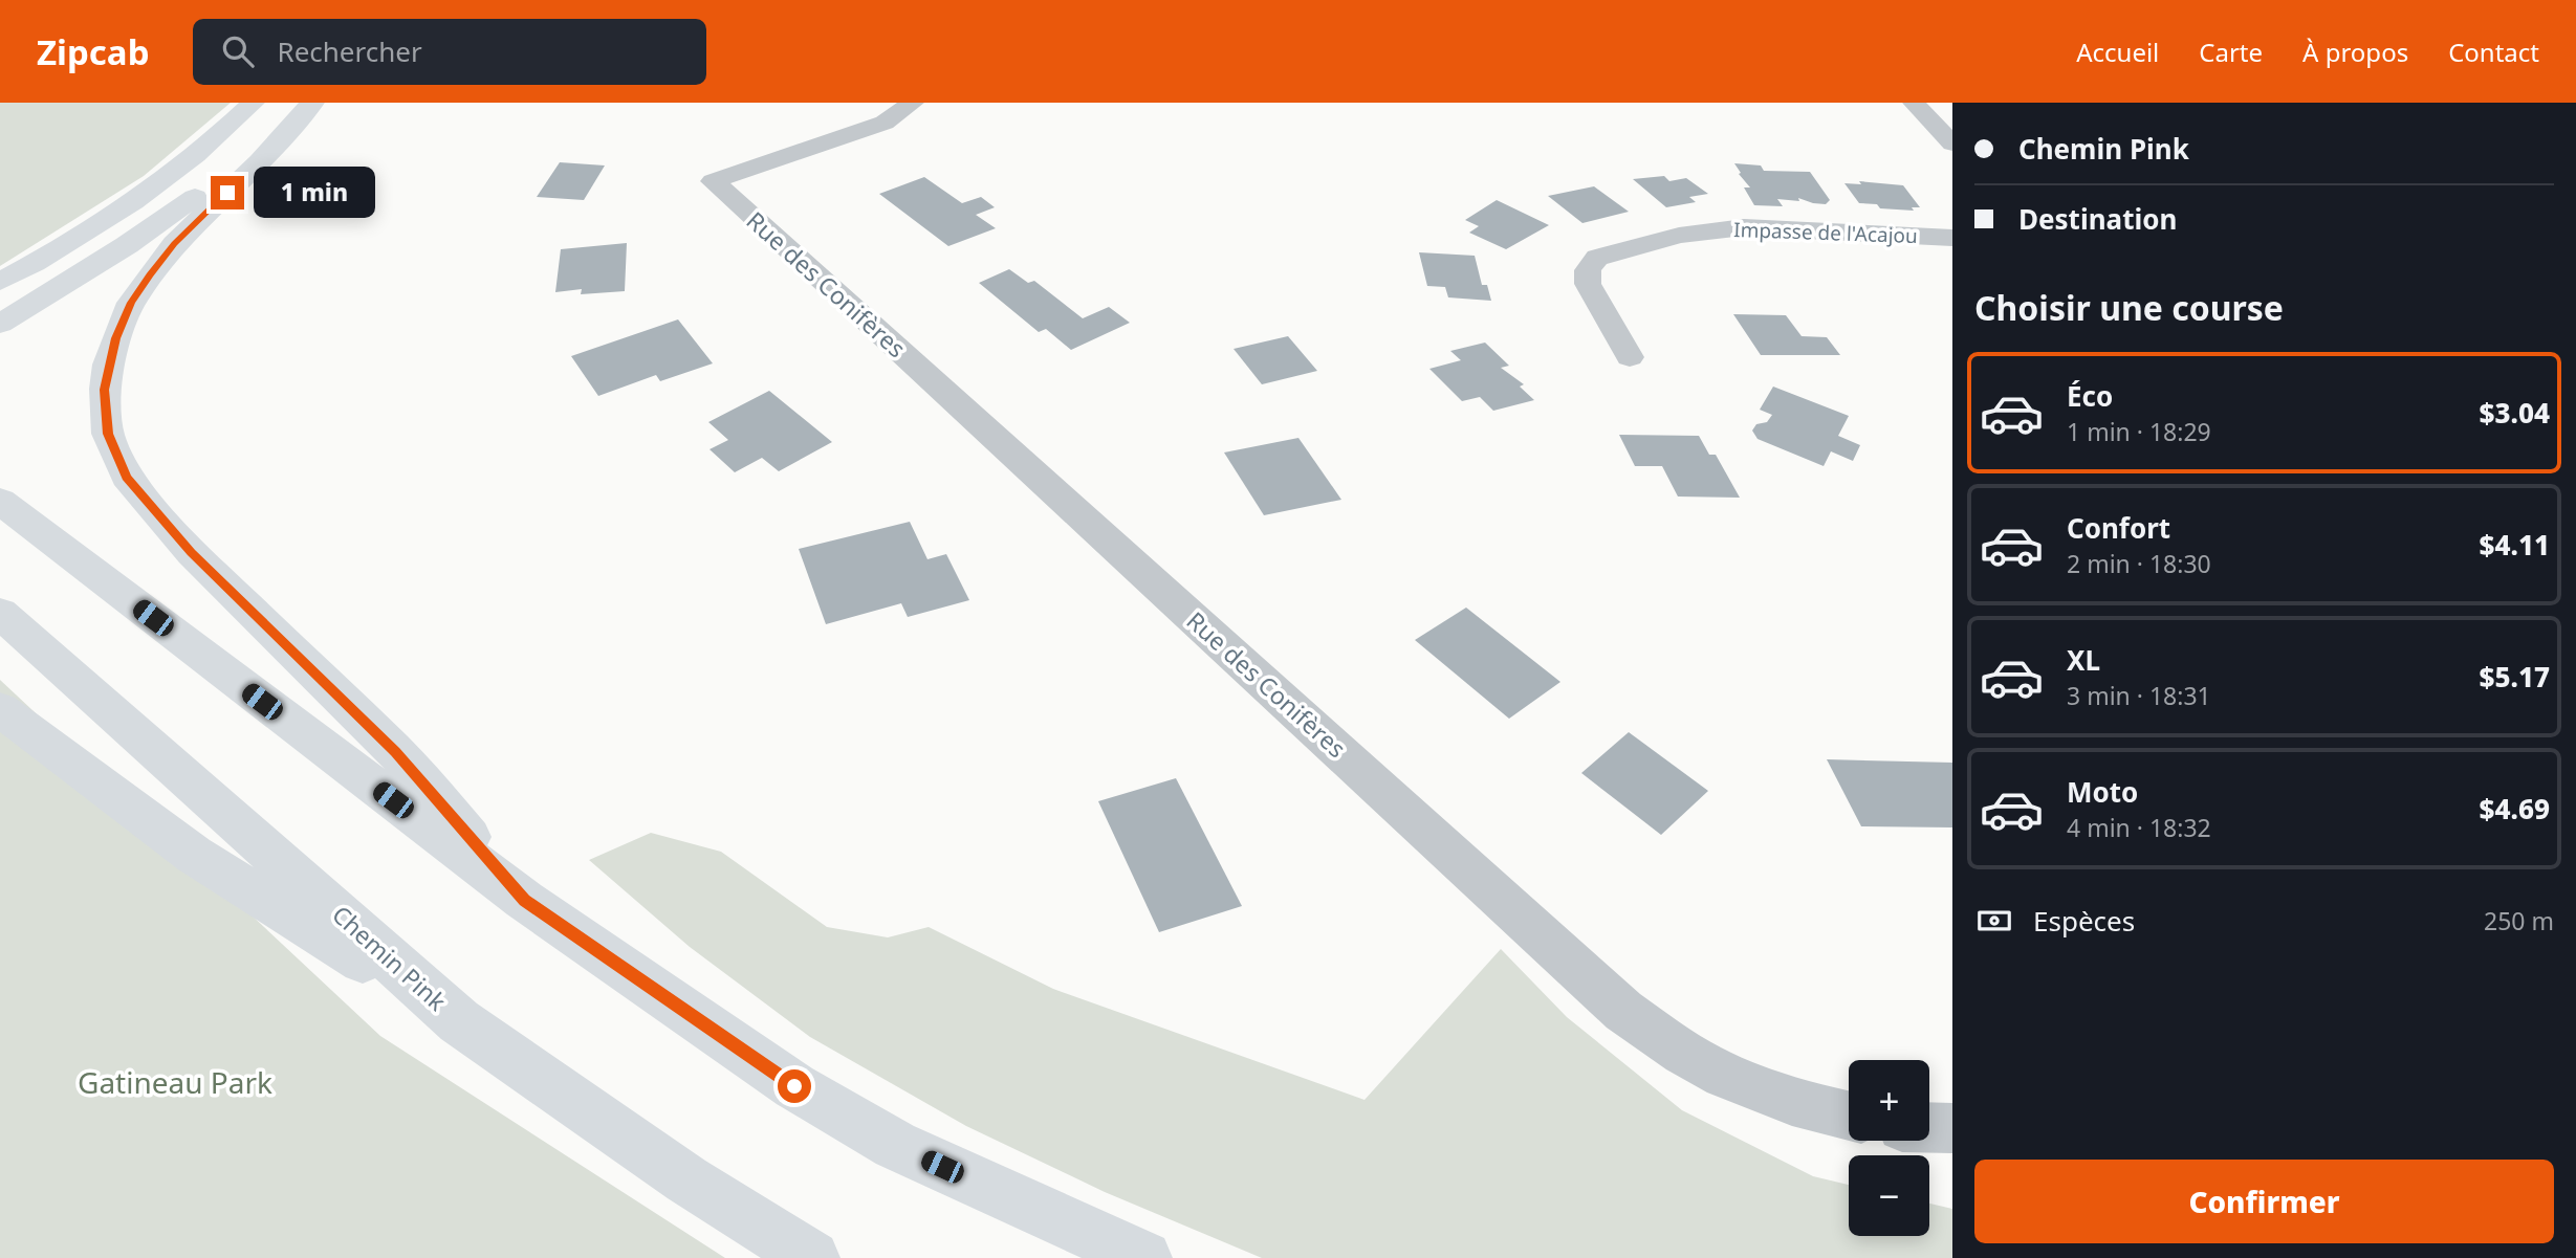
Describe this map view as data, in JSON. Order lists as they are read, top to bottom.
{
  "streets": {
    "main road": ["Chemin Pink"],
    "street": ["Impasse de l'Acajou", "Rue des Conifères"]
  },
  "parks": ["Gatineau Park"],
  "page": {
    "header": "Zipcab",
    "search": "Rechercher",
    "nav": [
      "Accueil",
      "Carte",
      "À propos",
      "Contact"
    ],
    "banner": ["Chemin Pink", "Destination"],
    "bubble": "1 min",
    "heading": "Choisir une course",
    "list": [
      {
        "name": "Éco",
        "note": "1 min · 18:29",
        "value": "$3.04"
      },
      {
        "name": "Confort",
        "note": "2 min · 18:30",
        "value": "$4.11"
      },
      {
        "name": "XL",
        "note": "3 min · 18:31",
        "value": "$5.17"
      },
      {
        "name": "Moto",
        "note": "4 min · 18:32",
        "value": "$4.69"
      }
    ],
    "pay": ["Espèces", "250 m"],
    "map_buttons": ["+", "−"],
    "buttons": "Confirmer"
  }
}
